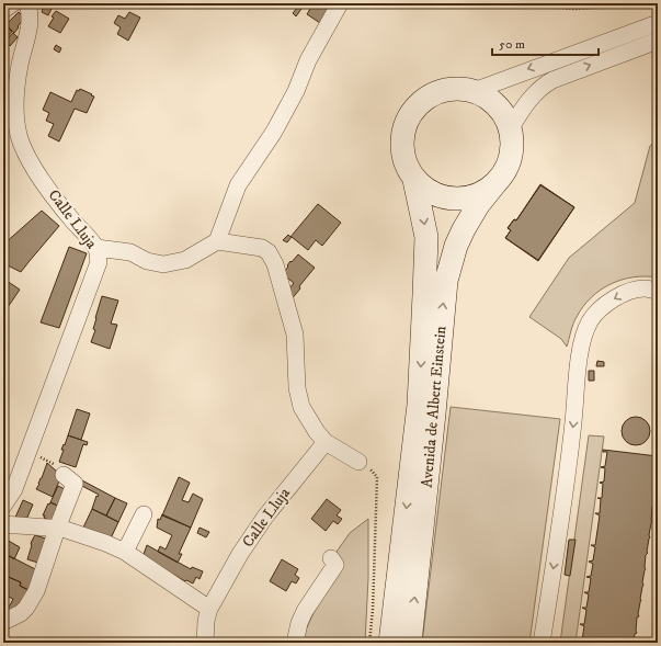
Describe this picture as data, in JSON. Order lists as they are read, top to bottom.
{
  "streets": {
    "main road": ["Avenida de Albert Einstein"],
    "street": ["Calle Lluja"]
  },
  "scale_bar": "50 m"
}
